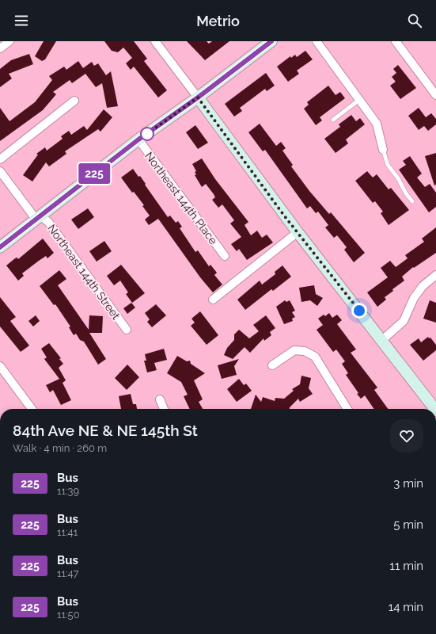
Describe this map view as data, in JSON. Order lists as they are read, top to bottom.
{
  "streets": {
    "street": ["Northeast 144th Place", "Northeast 144th Street"]
  },
  "lines": ["bus line 225"],
  "page": {
    "header": "Metrio",
    "on_map": "225",
    "heading": ["84th Ave NE & NE 145th St", "Walk · 4 min · 260 m"],
    "list": [
      {
        "mark": "225",
        "name": "Bus",
        "note": "11:39",
        "value": "3 min"
      },
      {
        "mark": "225",
        "name": "Bus",
        "note": "11:41",
        "value": "5 min"
      },
      {
        "mark": "225",
        "name": "Bus",
        "note": "11:47",
        "value": "11 min"
      },
      {
        "mark": "225",
        "name": "Bus",
        "note": "11:50",
        "value": "14 min"
      }
    ]
  }
}
